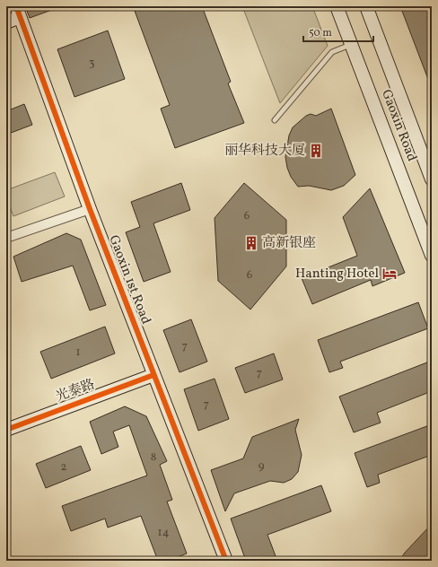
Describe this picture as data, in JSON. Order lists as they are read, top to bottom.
{
  "streets": {
    "street": ["Gaoxin Road", "Gaoxin 1st Road", "光泰路"]
  },
  "crossings": [
    ["Gaoxin 1st Road", "光泰路"]
  ],
  "places": {
    "building": ["丽华科技大厦", "高新银座"],
    "hotel": ["Hanting Hotel"]
  },
  "house_numbers": [
    "3",
    "6",
    "6",
    "7",
    "1",
    "7",
    "7",
    "8",
    "9",
    "2",
    "14"
  ],
  "scale_bar": "50 m"
}
